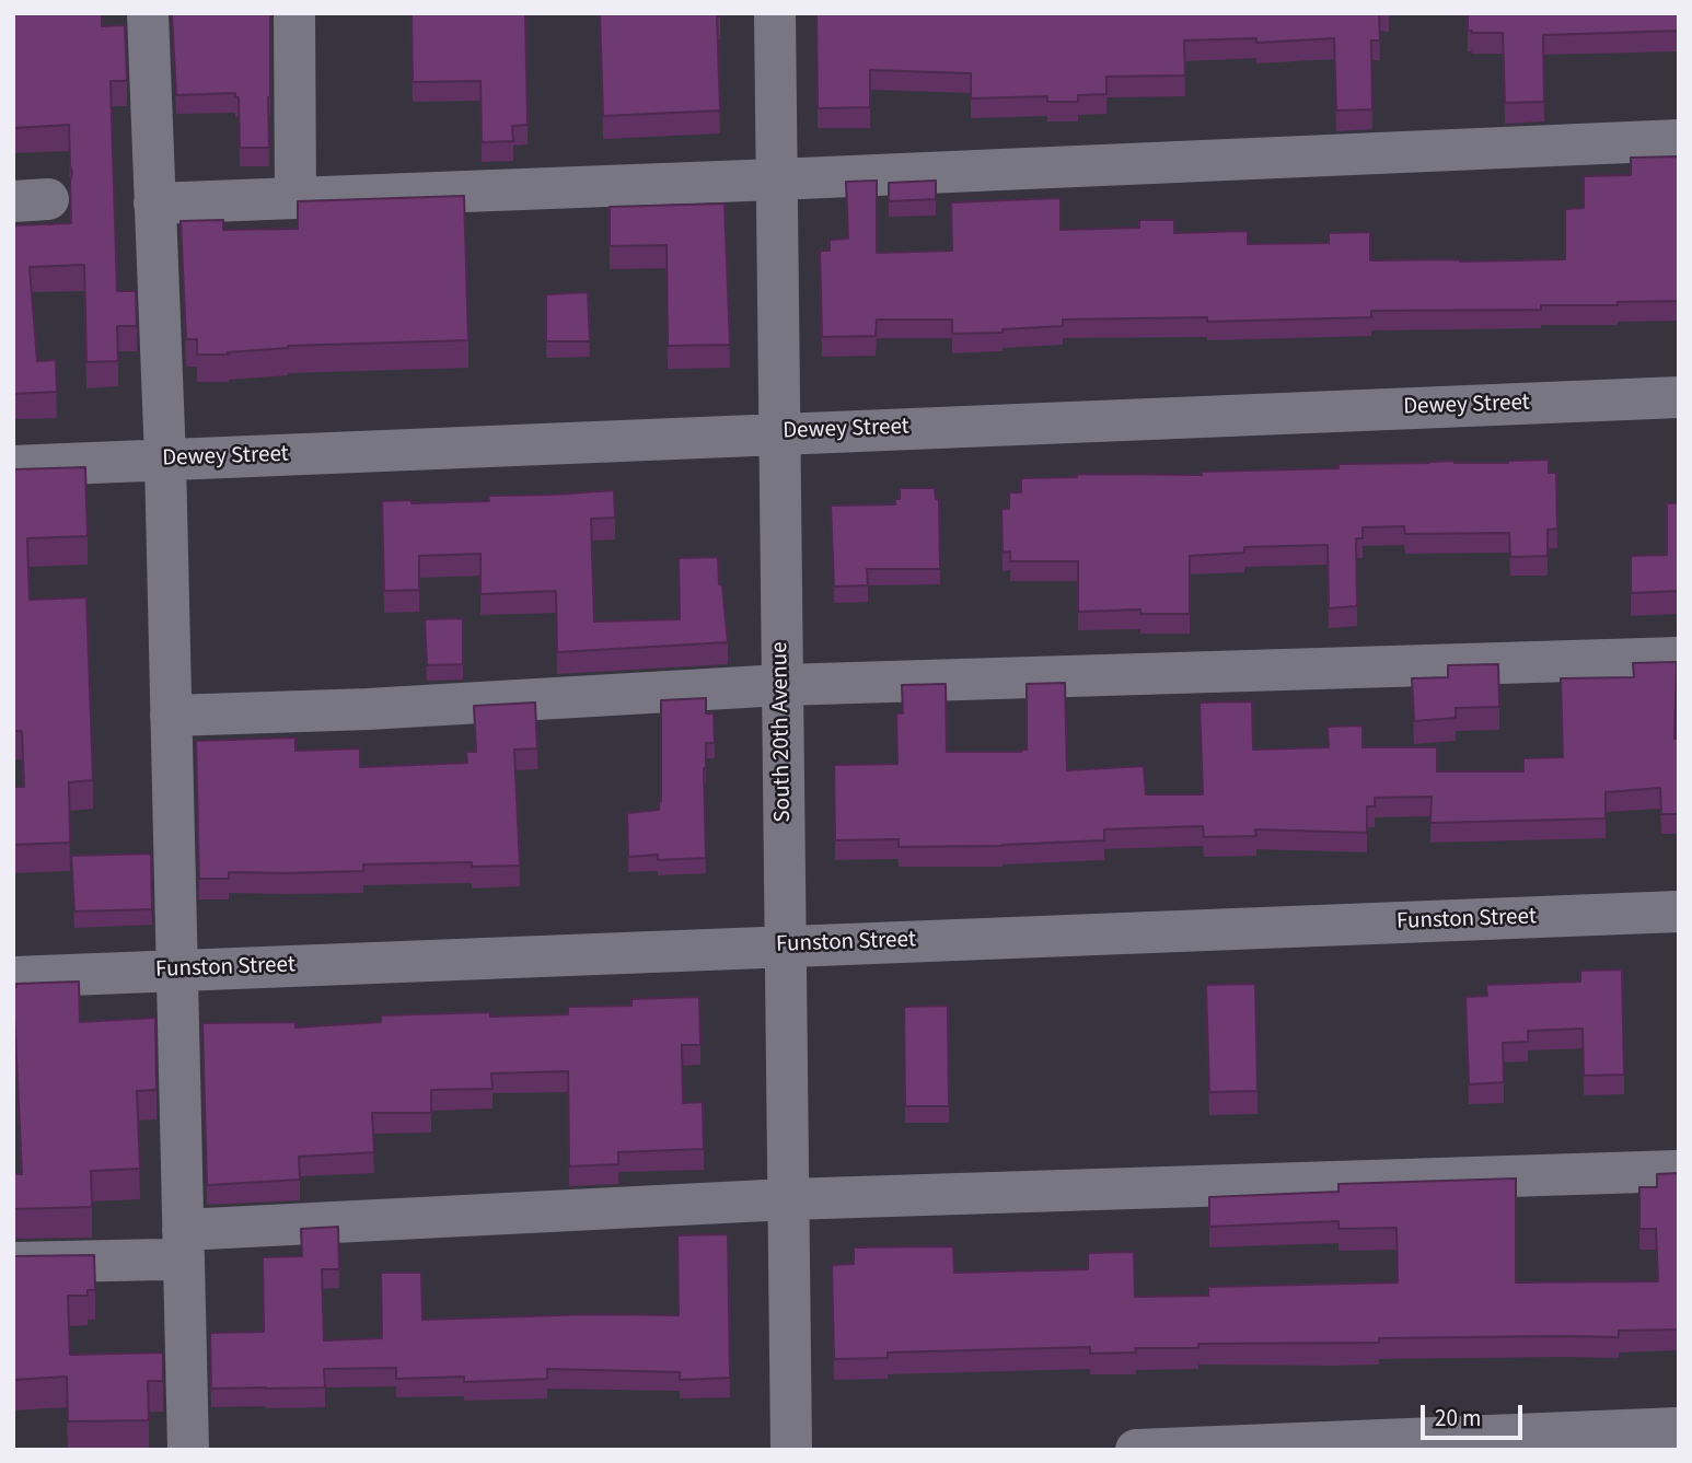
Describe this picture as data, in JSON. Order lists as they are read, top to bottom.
{
  "streets": {
    "street": ["Dewey Street", "South 20th Avenue", "Funston Street"]
  },
  "crossings": [
    ["Dewey Street", "South 20th Avenue"],
    ["South 20th Avenue", "Funston Street"]
  ],
  "scale_bar": "20 m"
}
